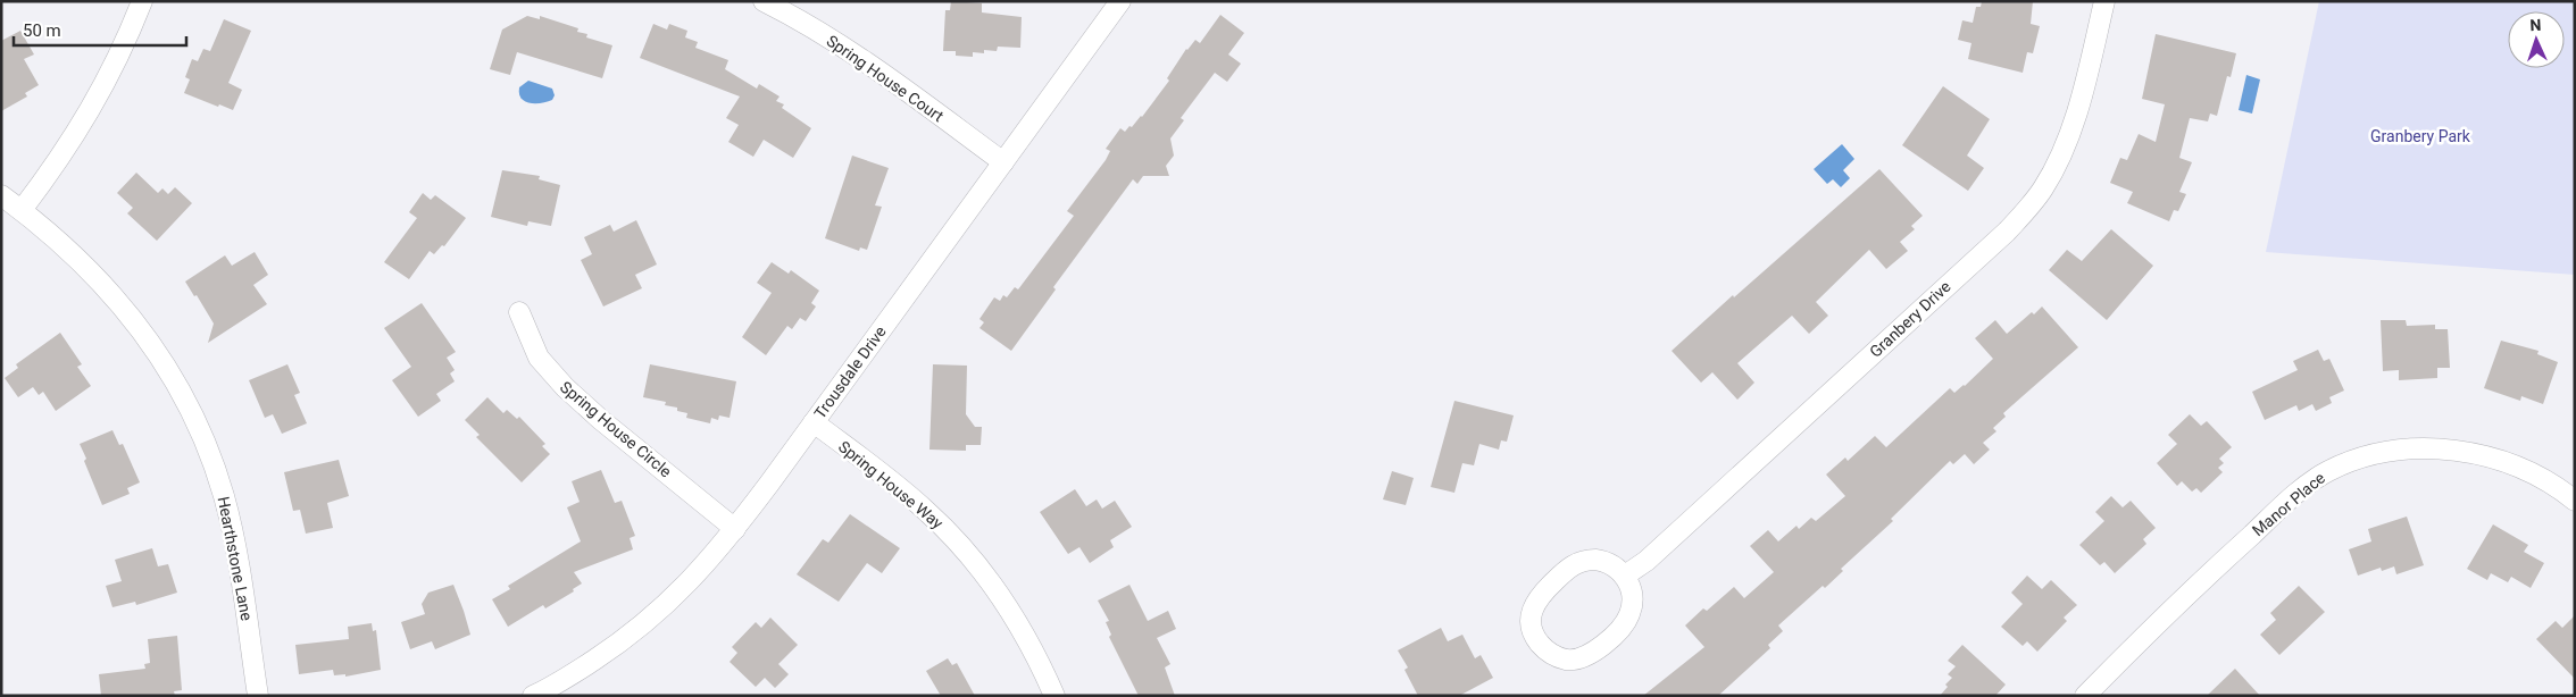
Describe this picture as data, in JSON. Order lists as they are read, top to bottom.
{
  "streets": {
    "street": [
      "Spring House Court",
      "Granbery Drive",
      "Trousdale Drive",
      "Spring House Circle",
      "Spring House Way",
      "Manor Place",
      "Hearthstone Lane"
    ]
  },
  "crossings": [
    ["Spring House Court", "Trousdale Drive"],
    ["Trousdale Drive", "Spring House Circle"],
    ["Trousdale Drive", "Spring House Way"]
  ],
  "parks": ["Granbery Park"],
  "scale_bar": "50 m",
  "north": "top"
}
